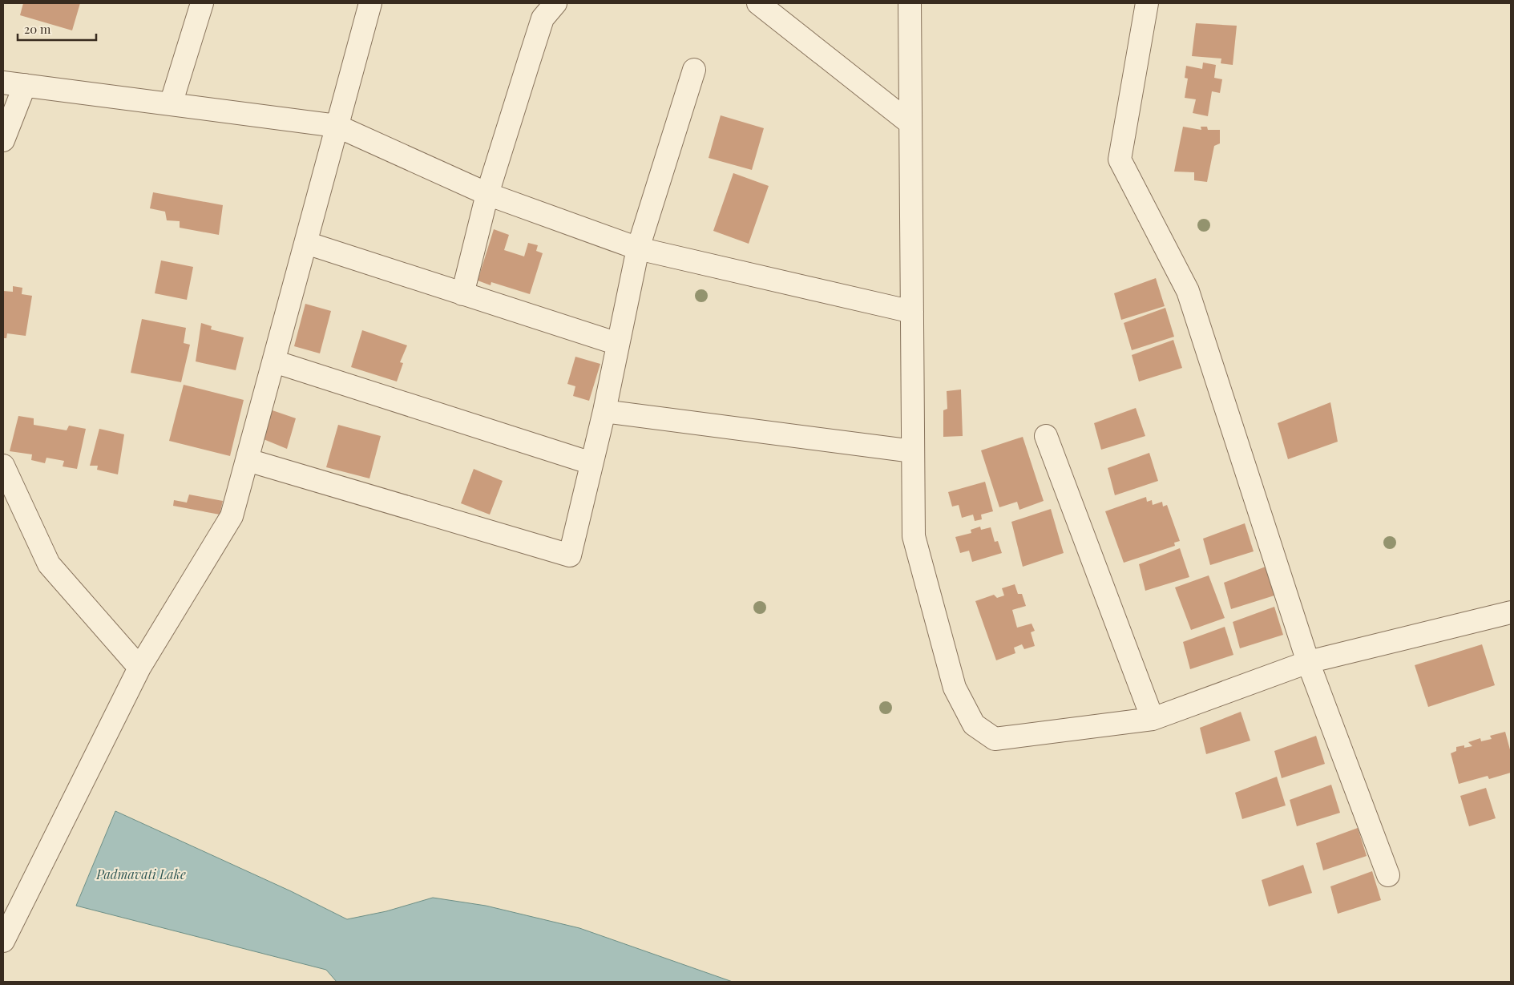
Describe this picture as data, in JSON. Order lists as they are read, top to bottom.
{
  "water": ["Padmavati Lake"],
  "scale_bar": "20 m"
}
